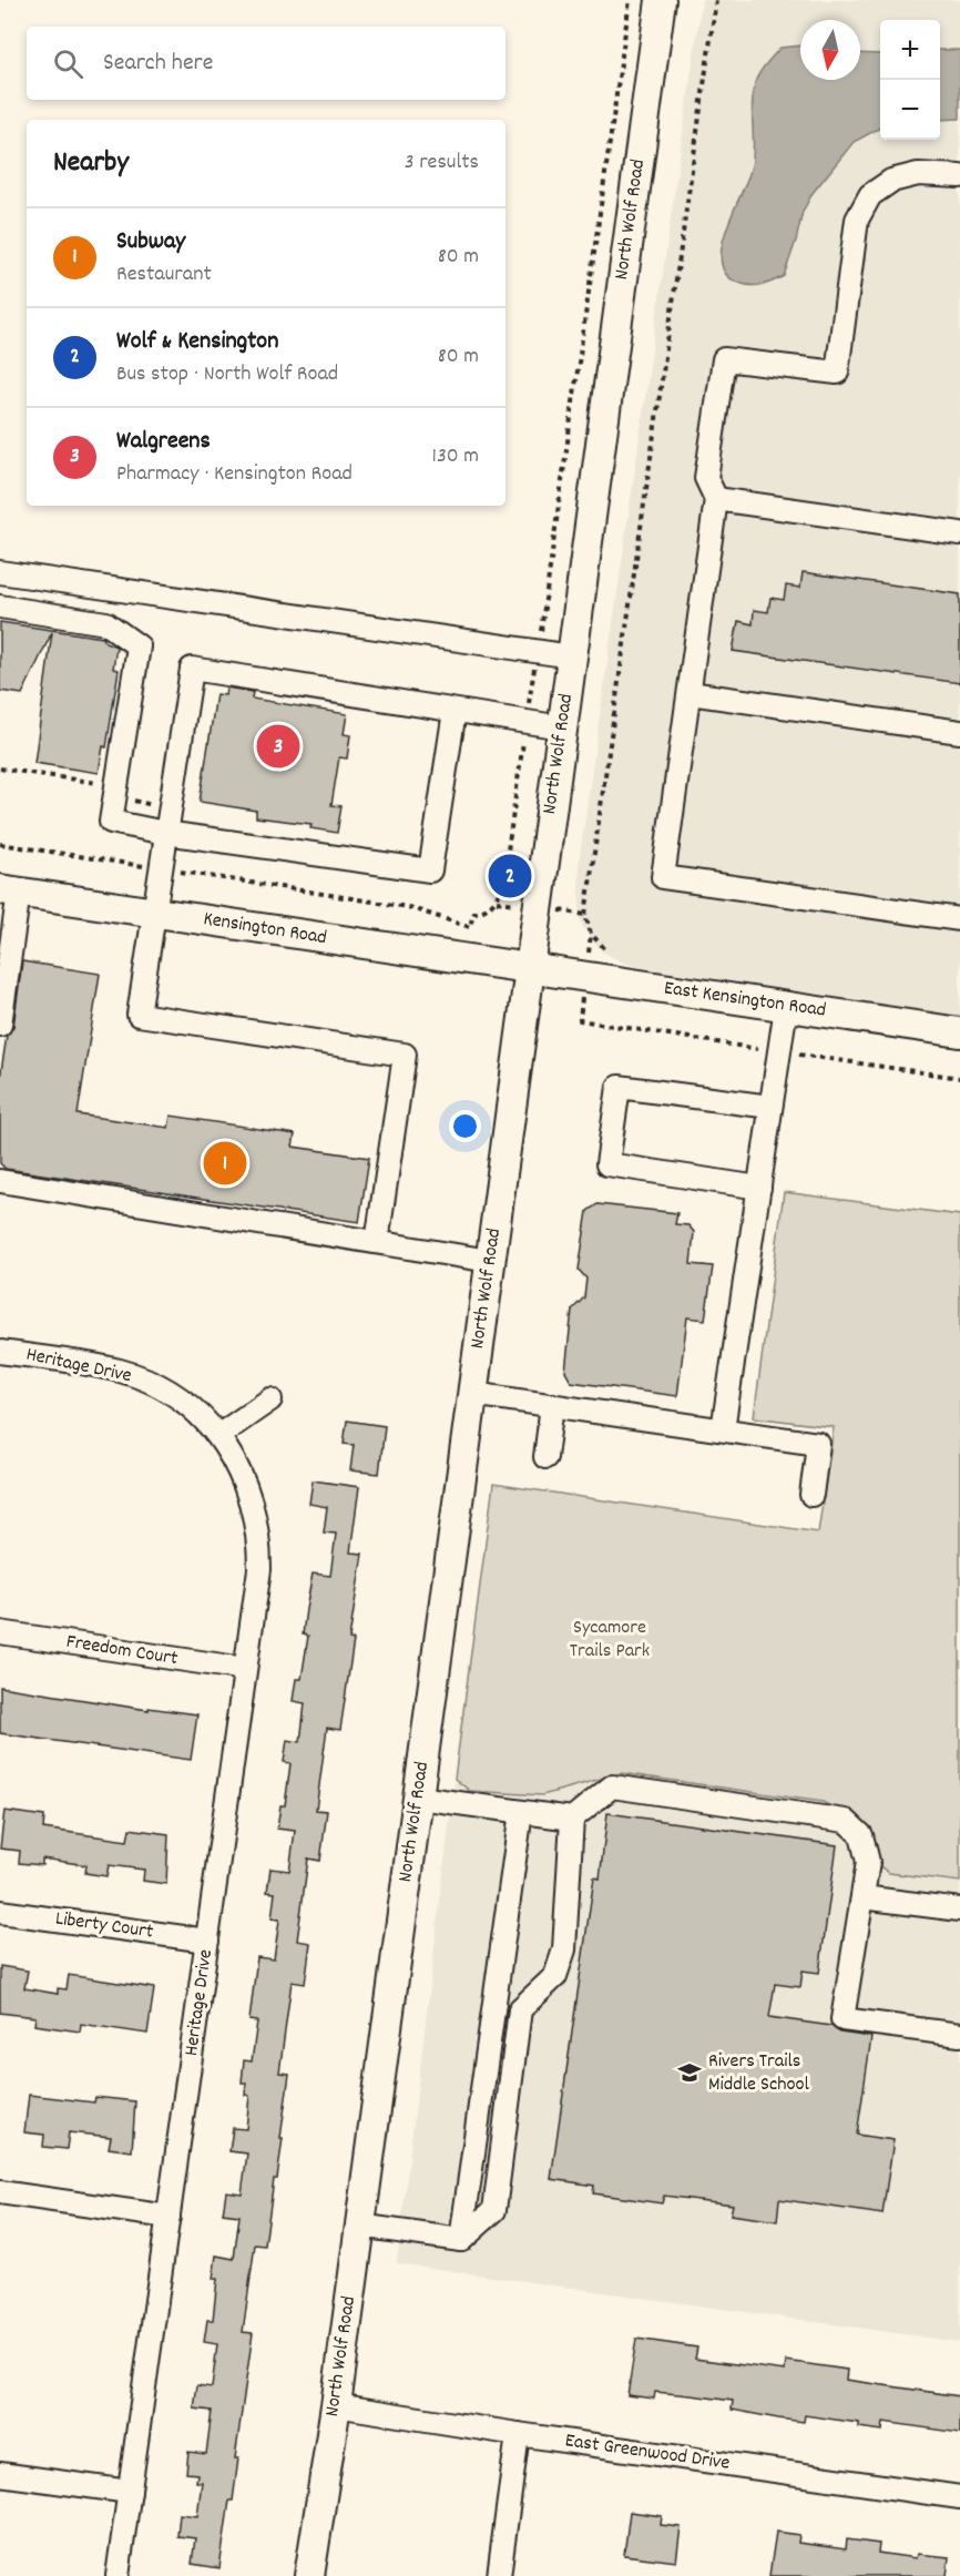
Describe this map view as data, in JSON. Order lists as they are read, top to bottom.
{
  "streets": {
    "main road": ["North Wolf Road", "Kensington Road", "East Kensington Road"],
    "street": [
      "Heritage Drive",
      "Freedom Court",
      "Liberty Court",
      "East Greenwood Drive"
    ]
  },
  "crossings": [
    ["North Wolf Road", "Kensington Road"],
    ["North Wolf Road", "East Kensington Road"],
    ["North Wolf Road", "East Greenwood Drive"],
    ["Kensington Road", "East Kensington Road"],
    ["Heritage Drive", "Freedom Court"],
    ["Heritage Drive", "Liberty Court"]
  ],
  "parks": ["Sycamore Trails Park"],
  "places": {
    "school or university": ["Rivers Trails Middle School"]
  },
  "north": "bottom",
  "page": {
    "map_buttons": ["+", "−"],
    "search": "Search here",
    "heading": ["Nearby", "3 results"],
    "list": [
      {
        "mark": "1",
        "name": "Subway",
        "note": "Restaurant",
        "value": "80 m"
      },
      {
        "mark": "2",
        "name": "Wolf & Kensington",
        "note": "Bus stop · North Wolf Road",
        "value": "80 m"
      },
      {
        "mark": "3",
        "name": "Walgreens",
        "note": "Pharmacy · Kensington Road",
        "value": "130 m"
      }
    ],
    "pins": ["3", "2", "1"]
  }
}
